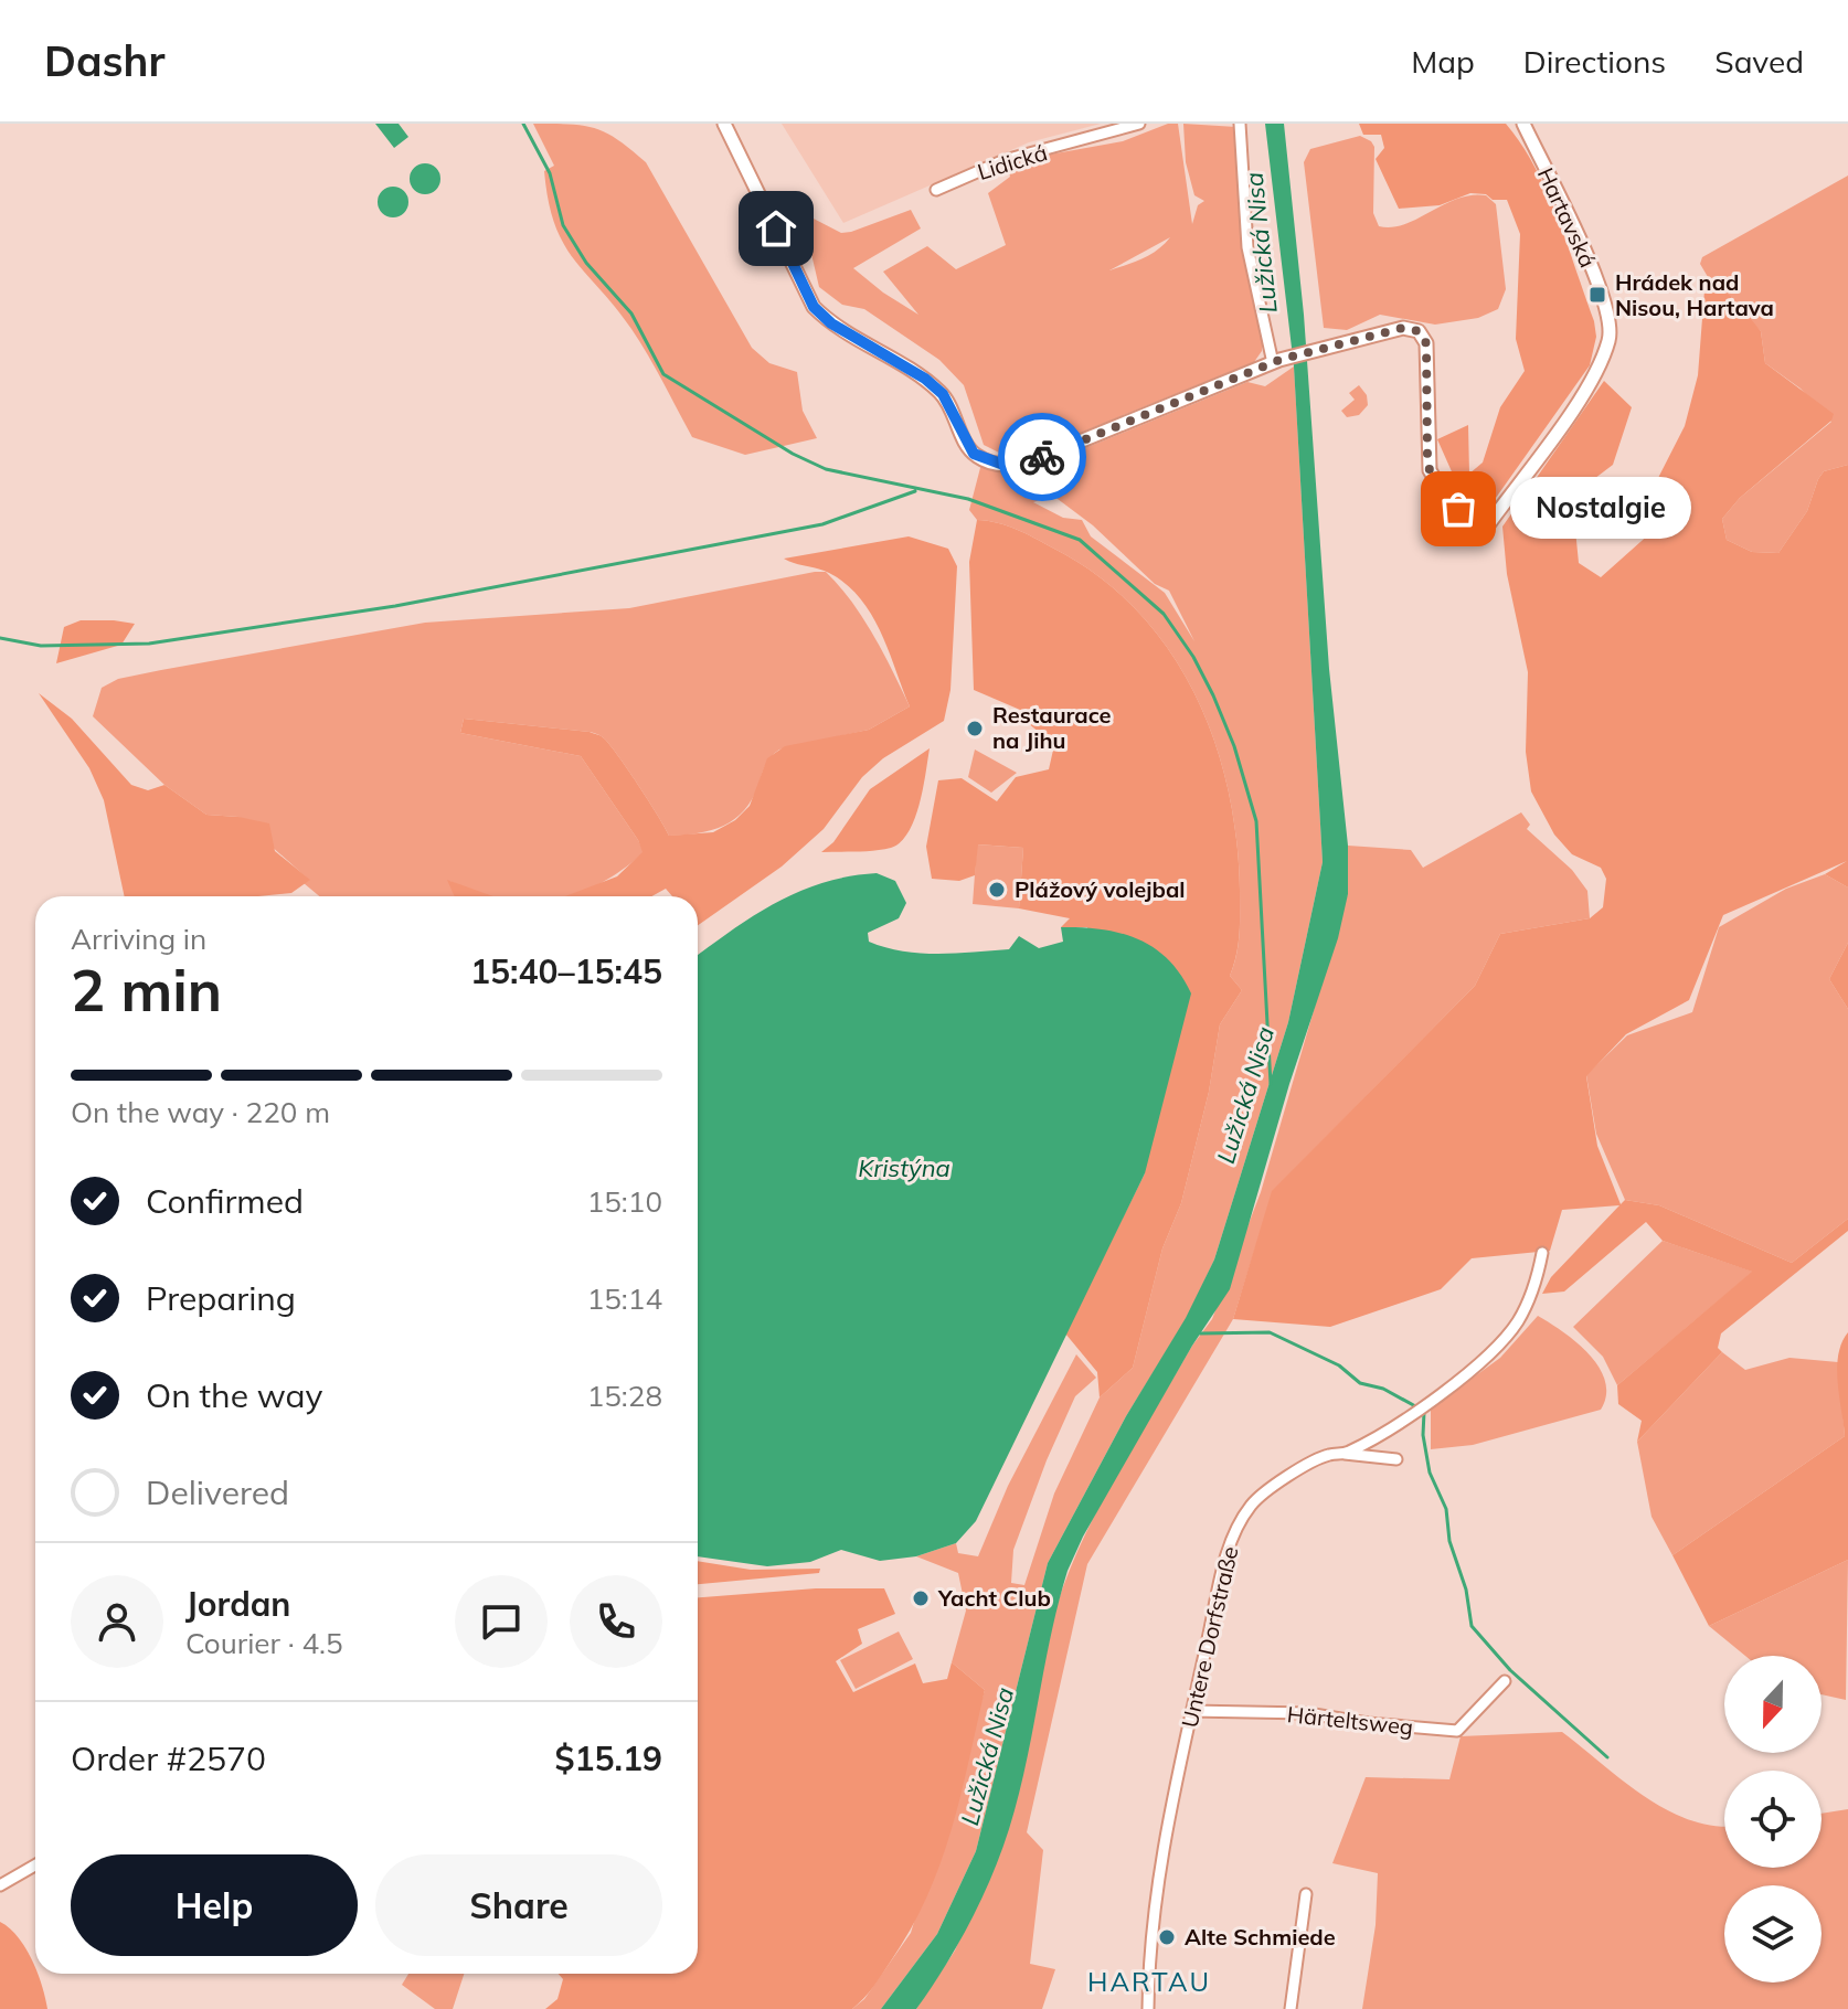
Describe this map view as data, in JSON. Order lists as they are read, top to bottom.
{
  "streets": {
    "street": [
      "Lidická",
      "Hartavská",
      "Untere Dorfstraße",
      "Härteltsweg"
    ]
  },
  "crossings": [
    ["Untere Dorfstraße", "Härteltsweg"]
  ],
  "districts": ["HARTAU"],
  "water": ["Lužická Nisa", "Kristýna"],
  "places": {
    "transit": ["Hrádek nad Nisou, Hartava"],
    "other": [
      "Nostalgie",
      "Restaurace na Jihu",
      "Plážový volejbal",
      "Yacht Club",
      "Alte Schmiede"
    ]
  },
  "north": "bottom",
  "page": {
    "header": "Dashr",
    "nav": ["Map", "Directions", "Saved"],
    "bubble": "Nostalgie",
    "heading": ["2 min", "Arriving in", "15:40–15:45"],
    "panel": [
      "Jordan",
      "Courier · 4.5",
      "Order #2570",
      "$15.19"
    ],
    "bar": "On the way · 220 m",
    "list": [
      ["Confirmed", "15:10"],
      ["Preparing", "15:14"],
      ["On the way", "15:28"],
      "Delivered"
    ],
    "buttons": ["Help", "Share"]
  }
}
